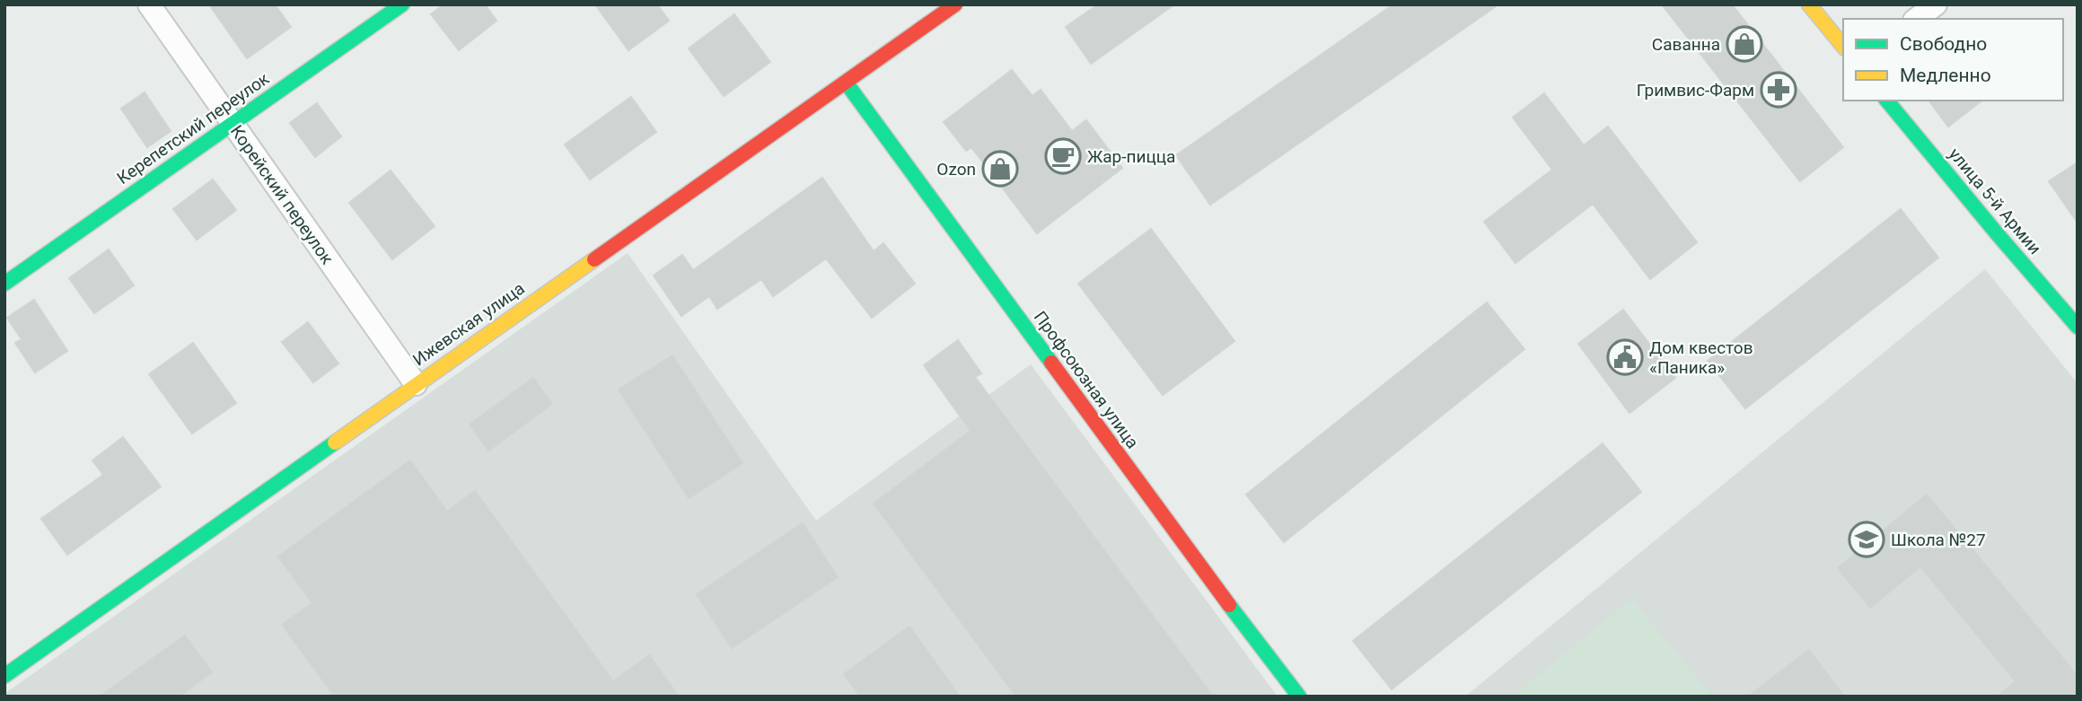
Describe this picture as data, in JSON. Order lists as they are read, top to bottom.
{
  "streets": {
    "main road": [
      "Керепетский переулок",
      "улица 5-й Армии",
      "Ижевская улица",
      "Профсоюзная улица"
    ],
    "street": ["Корейский переулок"]
  },
  "crossings": [
    ["Керепетский переулок", "Корейский переулок"],
    ["Корейский переулок", "Ижевская улица"],
    ["Ижевская улица", "Профсоюзная улица"]
  ],
  "places": {
    "shop": ["Саванна", "Ozon"],
    "pharmacy": ["Гримвис-Фарм"],
    "cafe": ["Жар-пицца"],
    "public building": ["Дом квестов «Паника»"],
    "school or university": ["Школа №27"]
  },
  "legend": ["Свободно", "Медленно"]
}
